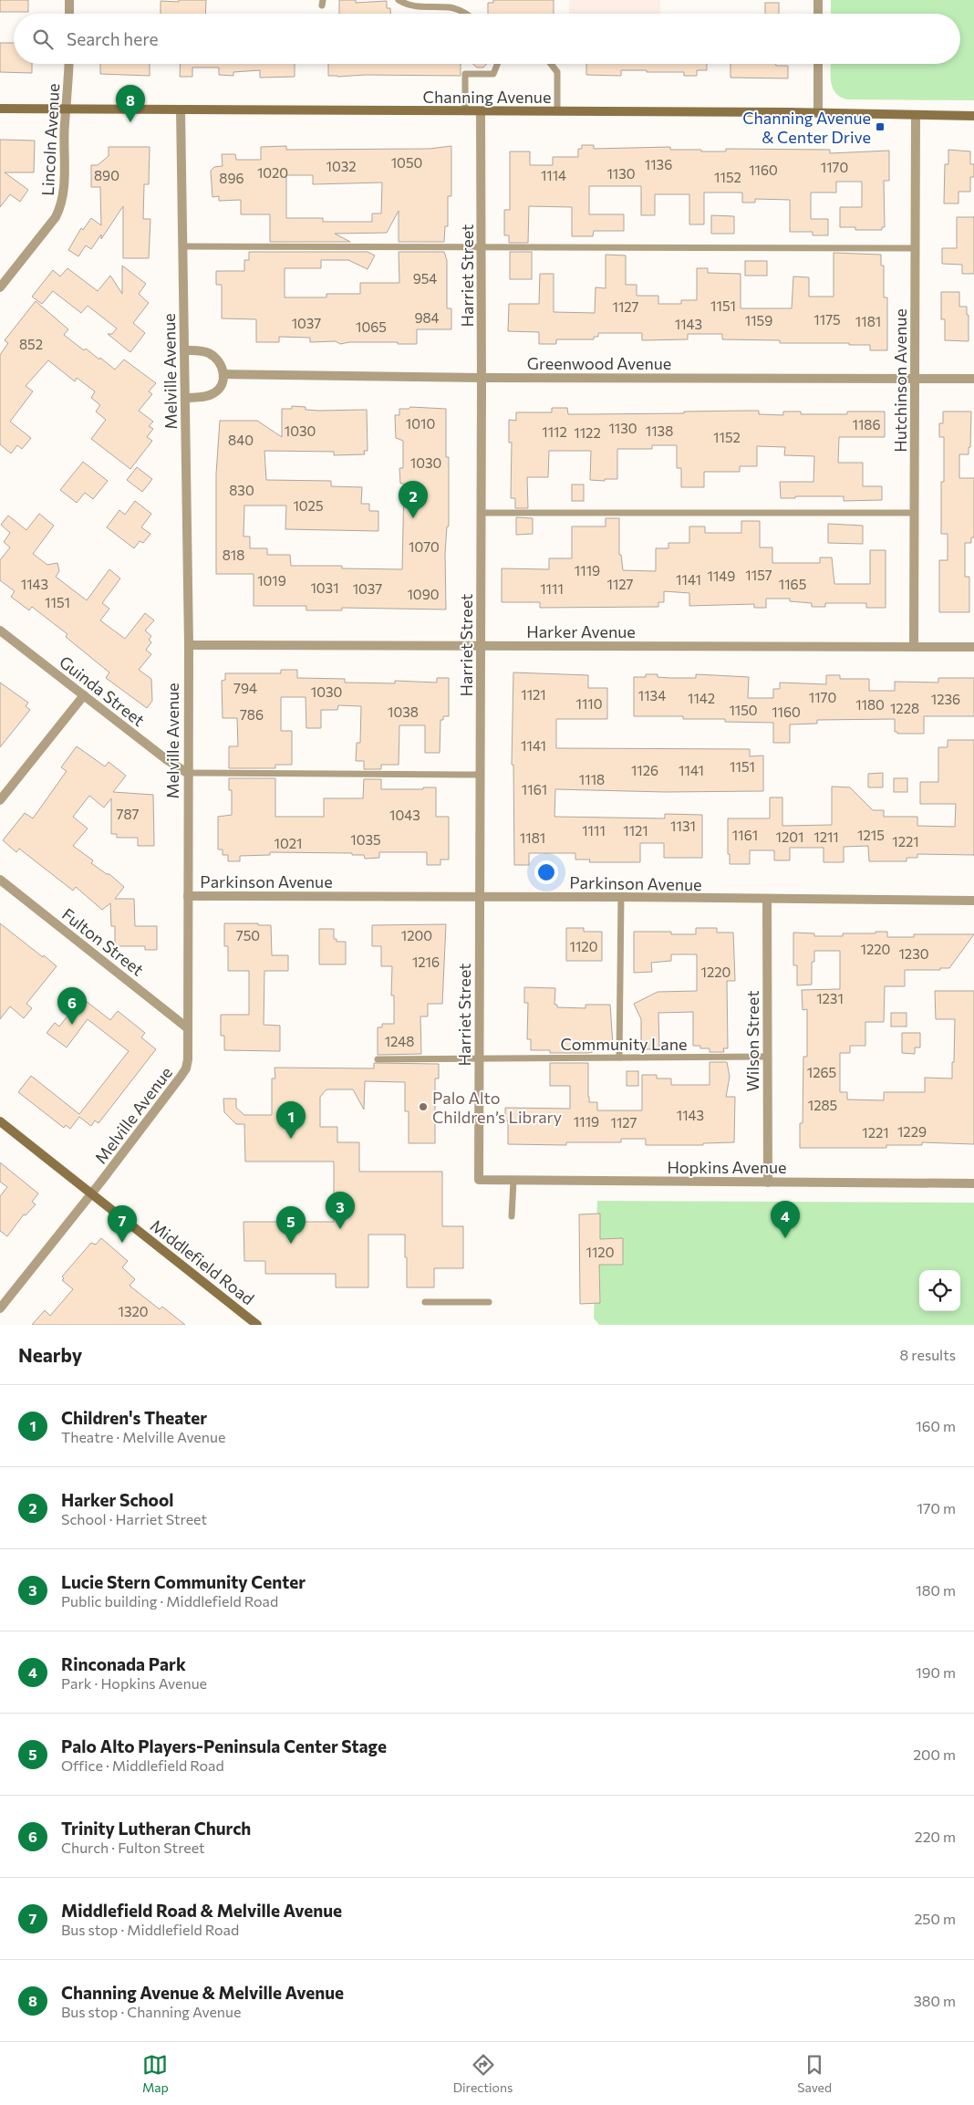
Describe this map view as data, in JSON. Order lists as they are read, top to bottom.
{
  "streets": {
    "street": [
      "Channing Avenue",
      "Lincoln Avenue",
      "Harriet Street",
      "Greenwood Avenue",
      "Melville Avenue",
      "Hutchinson Avenue",
      "Harker Avenue",
      "Guinda Street",
      "Parkinson Avenue",
      "Fulton Street",
      "Wilson Street",
      "Hopkins Avenue",
      "Middlefield Road"
    ],
    "lane": ["Community Lane"]
  },
  "crossings": [
    ["Channing Avenue", "Lincoln Avenue"],
    ["Channing Avenue", "Harriet Street"],
    ["Channing Avenue", "Melville Avenue"],
    ["Channing Avenue", "Hutchinson Avenue"],
    ["Harriet Street", "Greenwood Avenue"],
    ["Harriet Street", "Harker Avenue"],
    ["Harriet Street", "Parkinson Avenue"],
    ["Harriet Street", "Community Lane"],
    ["Harriet Street", "Hopkins Avenue"],
    ["Greenwood Avenue", "Hutchinson Avenue"],
    ["Melville Avenue", "Harker Avenue"],
    ["Melville Avenue", "Guinda Street"],
    ["Melville Avenue", "Parkinson Avenue"],
    ["Melville Avenue", "Fulton Street"],
    ["Melville Avenue", "Middlefield Road"],
    ["Hutchinson Avenue", "Harker Avenue"],
    ["Parkinson Avenue", "Wilson Street"],
    ["Wilson Street", "Community Lane"],
    ["Wilson Street", "Hopkins Avenue"]
  ],
  "places": {
    "transit": ["Channing Avenue & Center Drive"],
    "other": ["Palo Alto Children’s Library"]
  },
  "house_numbers": [
    "1050",
    "1136",
    "1032",
    "1170",
    "1160",
    "1020",
    "1130",
    "890",
    "1114",
    "1152",
    "896",
    "954",
    "1151",
    "1127",
    "984",
    "1175",
    "1159",
    "1181",
    "1037",
    "1143",
    "1065",
    "852",
    "1010",
    "1186",
    "1130",
    "1030",
    "1138",
    "1112",
    "1122",
    "1152",
    "840",
    "1030",
    "830",
    "1025",
    "1070",
    "818",
    "1119",
    "1157",
    "1149",
    "1141",
    "1019",
    "1143",
    "1127",
    "1165",
    "1031",
    "1037",
    "1111",
    "1090",
    "1151",
    "794",
    "1030",
    "1121",
    "1134",
    "1170",
    "1142",
    "1236",
    "1110",
    "1180",
    "1228",
    "1150",
    "1038",
    "1160",
    "786",
    "1141",
    "1151",
    "1126",
    "1141",
    "1118",
    "1161",
    "787",
    "1043",
    "1131",
    "1111",
    "1121",
    "1161",
    "1215",
    "1201",
    "1211",
    "1181",
    "1035",
    "1221",
    "1021",
    "750",
    "1200",
    "1120",
    "1220",
    "1230",
    "1216",
    "1220",
    "1231",
    "1248",
    "1265",
    "1285",
    "1143",
    "1119",
    "1127",
    "1229",
    "1221",
    "1120",
    "1320"
  ],
  "page": {
    "search": "Search here",
    "pins": [
      "8",
      "2",
      "6",
      "1",
      "3",
      "4",
      "7",
      "5"
    ],
    "heading": ["Nearby", "8 results"],
    "list": [
      {
        "mark": "1",
        "name": "Children's Theater",
        "note": "Theatre · Melville Avenue",
        "value": "160 m"
      },
      {
        "mark": "2",
        "name": "Harker School",
        "note": "School · Harriet Street",
        "value": "170 m"
      },
      {
        "mark": "3",
        "name": "Lucie Stern Community Center",
        "note": "Public building · Middlefield Road",
        "value": "180 m"
      },
      {
        "mark": "4",
        "name": "Rinconada Park",
        "note": "Park · Hopkins Avenue",
        "value": "190 m"
      },
      {
        "mark": "5",
        "name": "Palo Alto Players-Peninsula Center Stage",
        "note": "Office · Middlefield Road",
        "value": "200 m"
      },
      {
        "mark": "6",
        "name": "Trinity Lutheran Church",
        "note": "Church · Fulton Street",
        "value": "220 m"
      },
      {
        "mark": "7",
        "name": "Middlefield Road & Melville Avenue",
        "note": "Bus stop · Middlefield Road",
        "value": "250 m"
      },
      {
        "mark": "8",
        "name": "Channing Avenue & Melville Avenue",
        "note": "Bus stop · Channing Avenue",
        "value": "380 m"
      }
    ],
    "nav": ["Map", "Directions", "Saved"]
  }
}
